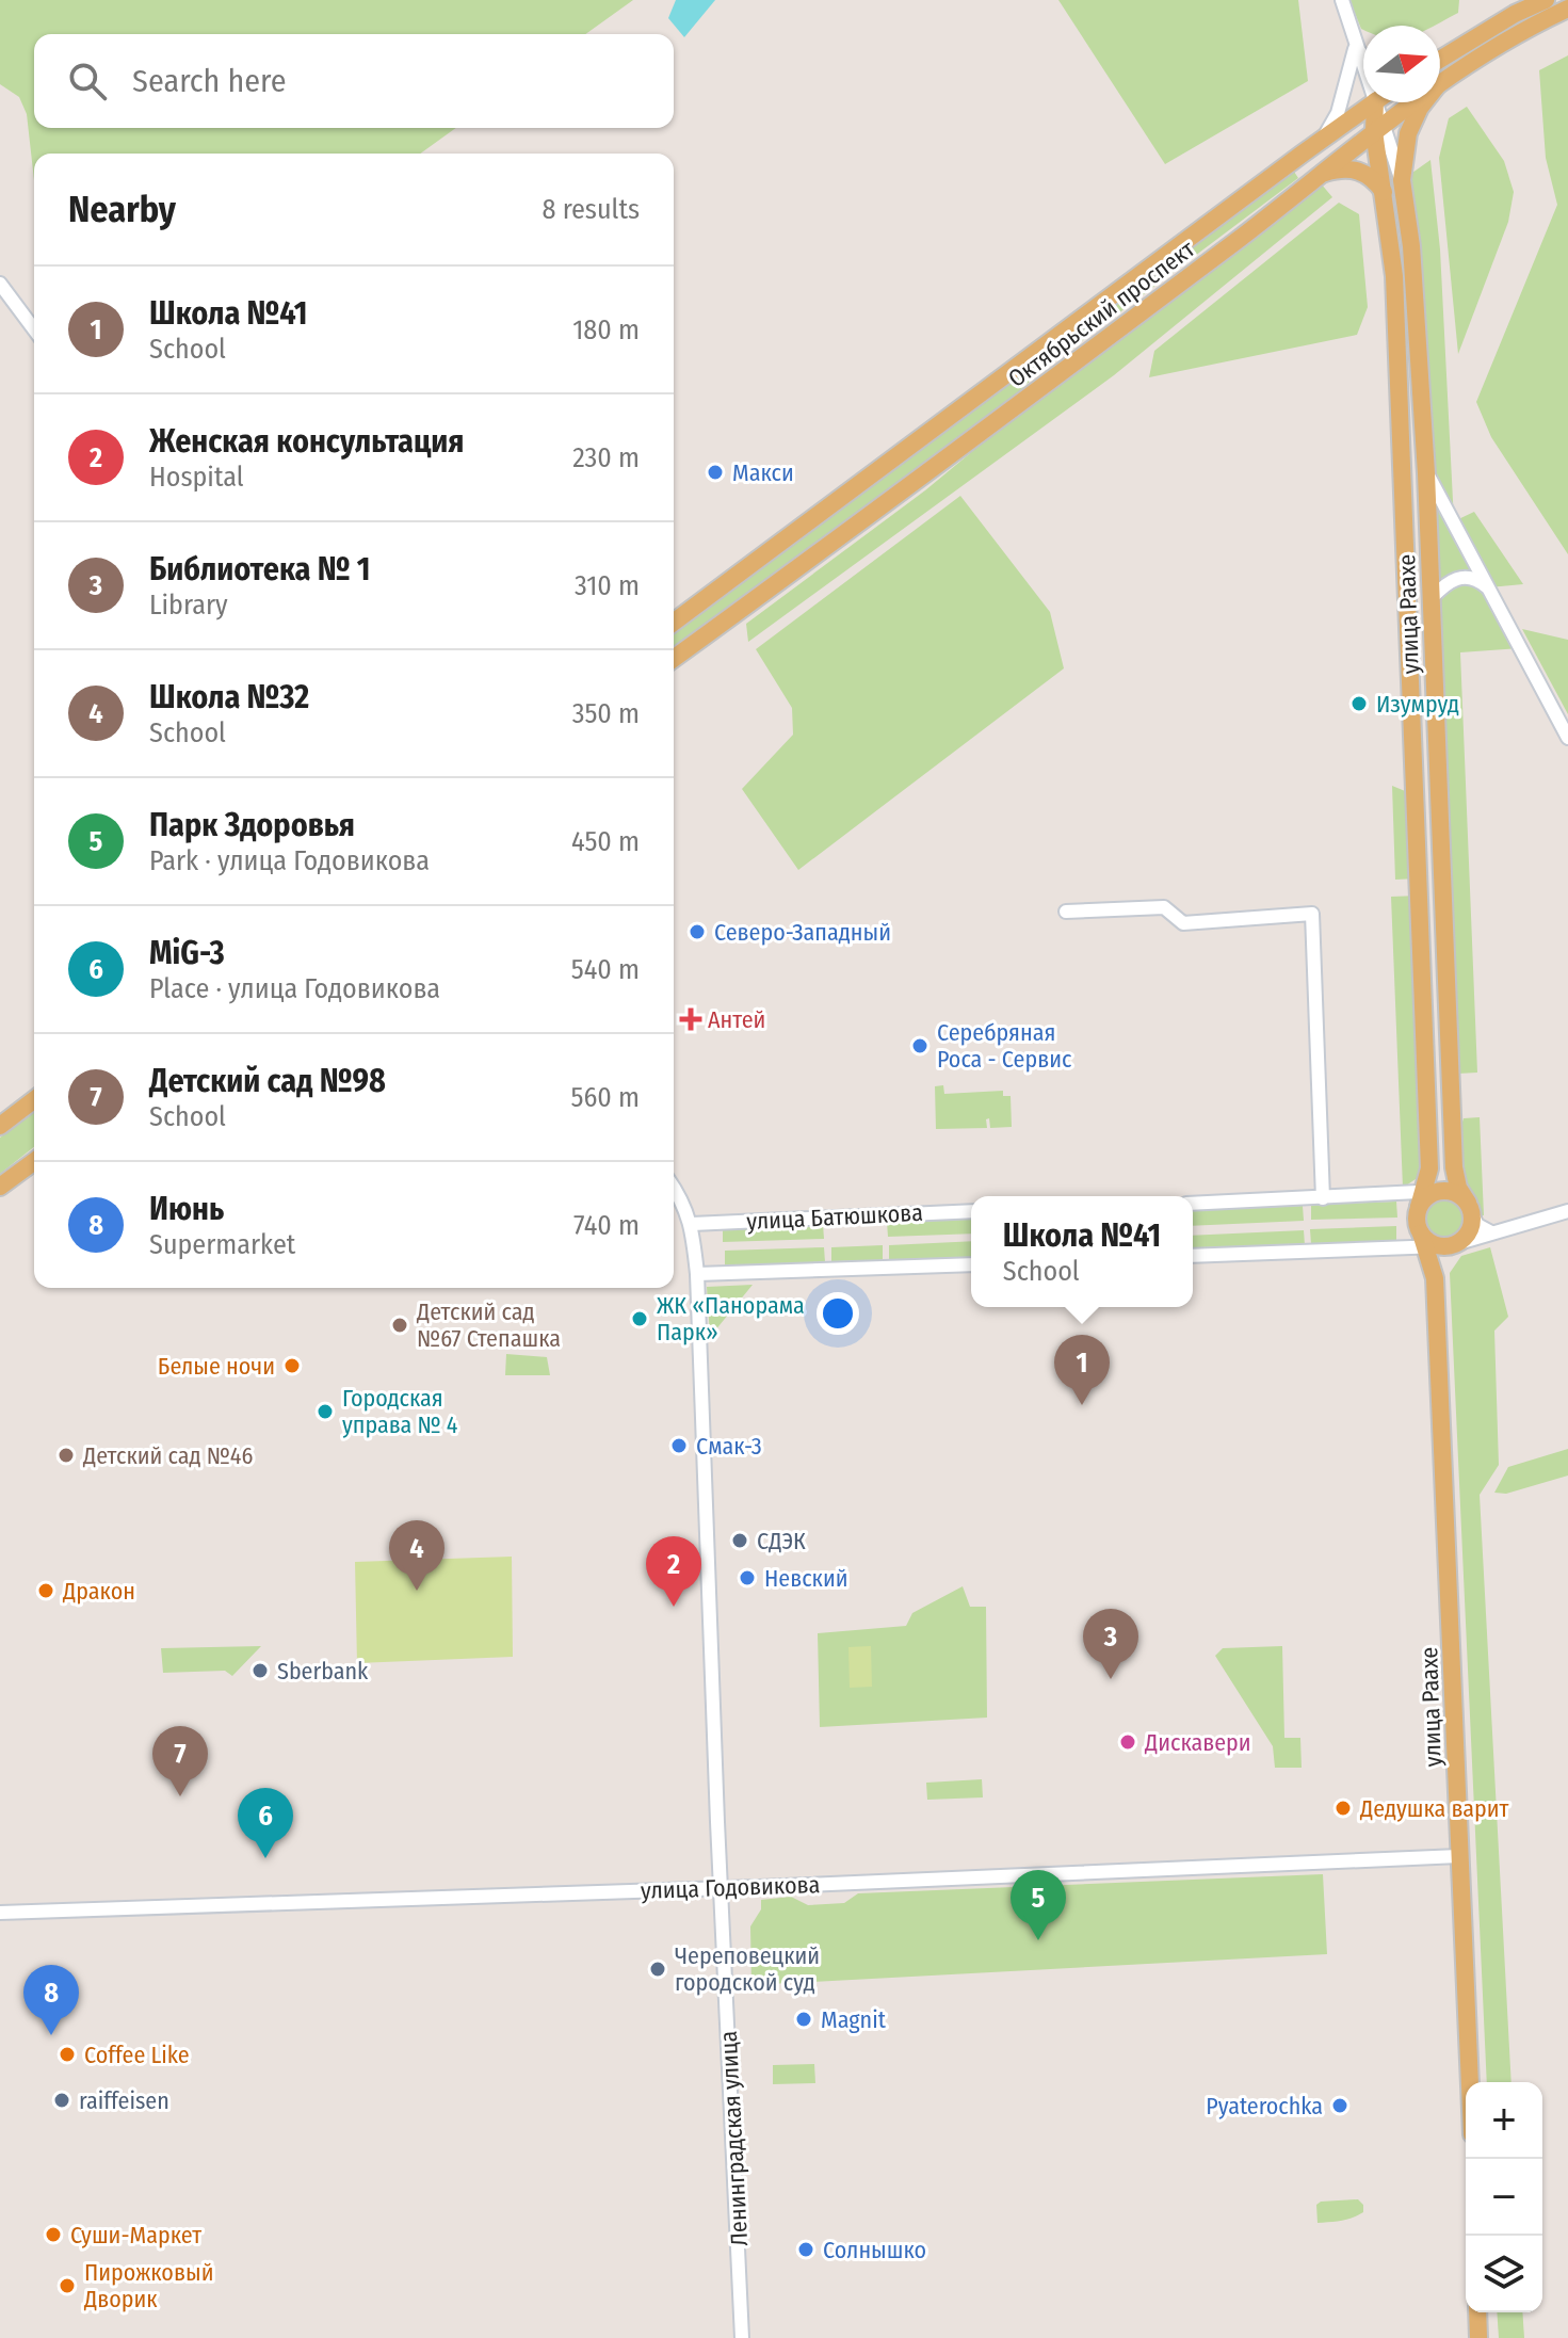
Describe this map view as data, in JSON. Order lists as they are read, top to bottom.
{
  "streets": {
    "main road": ["Октябрьский проспект", "улица Раахе"],
    "street": ["улица Батюшкова", "улица Годовикова", "Ленинградская улица"]
  },
  "crossings": [
    ["улица Раахе", "улица Годовикова"],
    ["улица Батюшкова", "Ленинградская улица"],
    ["улица Годовикова", "Ленинградская улица"]
  ],
  "places": {
    "other": [
      "Макси",
      "Изумруд",
      "Северо-Западный",
      "Серебряная Роса - Сервис",
      "ЖК «Панорама Парк»",
      "Детский сад №67 Степашка",
      "Белые ночи",
      "Городская управа № 4",
      "Смак-3",
      "Детский сад №46",
      "СДЭК",
      "Невский",
      "Дракон",
      "Sberbank",
      "Дискавери",
      "Дедушка варит",
      "Череповецкий городской суд",
      "Magnit",
      "Coffee Like",
      "raiffeisen",
      "Pyaterochka",
      "Суши-Маркет",
      "Солнышко",
      "Пирожковый Дворик"
    ],
    "health": ["Антей"]
  },
  "north": "right",
  "page": {
    "search": "Search here",
    "heading": ["Nearby", "8 results"],
    "list": [
      {
        "mark": "1",
        "name": "Школа №41",
        "note": "School",
        "value": "180 m"
      },
      {
        "mark": "2",
        "name": "Женская консультация",
        "note": "Hospital",
        "value": "230 m"
      },
      {
        "mark": "3",
        "name": "Библиотека № 1",
        "note": "Library",
        "value": "310 m"
      },
      {
        "mark": "4",
        "name": "Школа №32",
        "note": "School",
        "value": "350 m"
      },
      {
        "mark": "5",
        "name": "Парк Здоровья",
        "note": "Park · улица Годовикова",
        "value": "450 m"
      },
      {
        "mark": "6",
        "name": "MiG-3",
        "note": "Place · улица Годовикова",
        "value": "540 m"
      },
      {
        "mark": "7",
        "name": "Детский сад №98",
        "note": "School",
        "value": "560 m"
      },
      {
        "mark": "8",
        "name": "Июнь",
        "note": "Supermarket",
        "value": "740 m"
      }
    ],
    "popup": ["Школа №41", "School"],
    "pins": [
      "1",
      "4",
      "2",
      "3",
      "7",
      "6",
      "5",
      "8"
    ],
    "map_buttons": ["+", "−"]
  }
}
